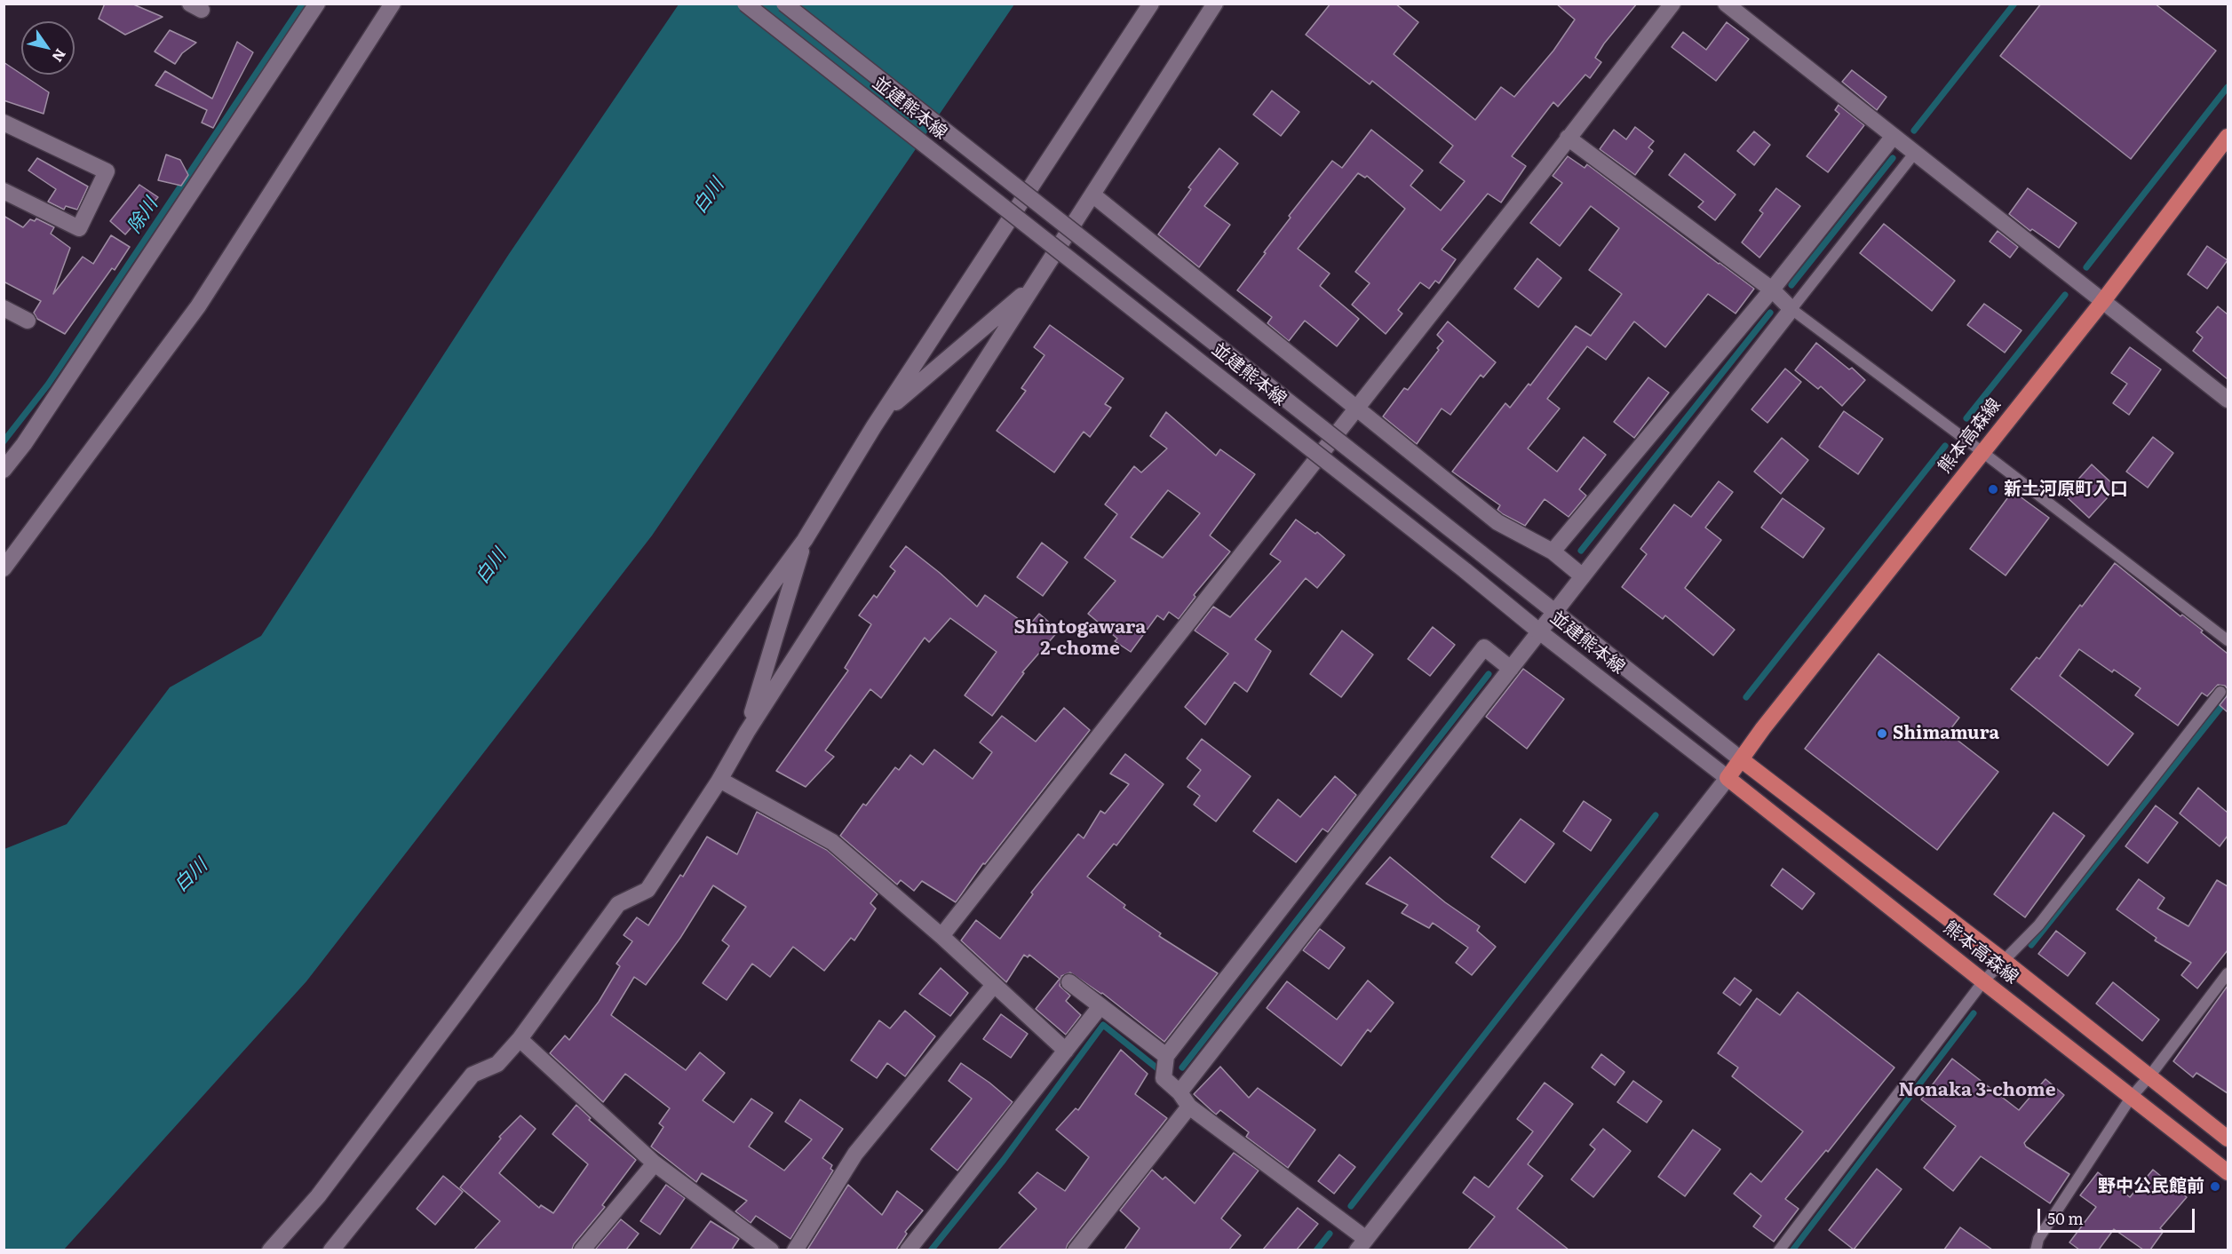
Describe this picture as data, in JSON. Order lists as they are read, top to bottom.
{
  "streets": {
    "main road": ["熊本高森線"],
    "street": ["並建熊本線"]
  },
  "crossings": [
    ["並建熊本線", "熊本高森線"]
  ],
  "districts": ["Shintogawara 2-chome", "Nonaka 3-chome"],
  "water": ["白川", "除川"],
  "places": ["新土河原町入口", "Shimamura", "野中公民館前"],
  "scale_bar": "50 m",
  "north": "bottom right"
}
